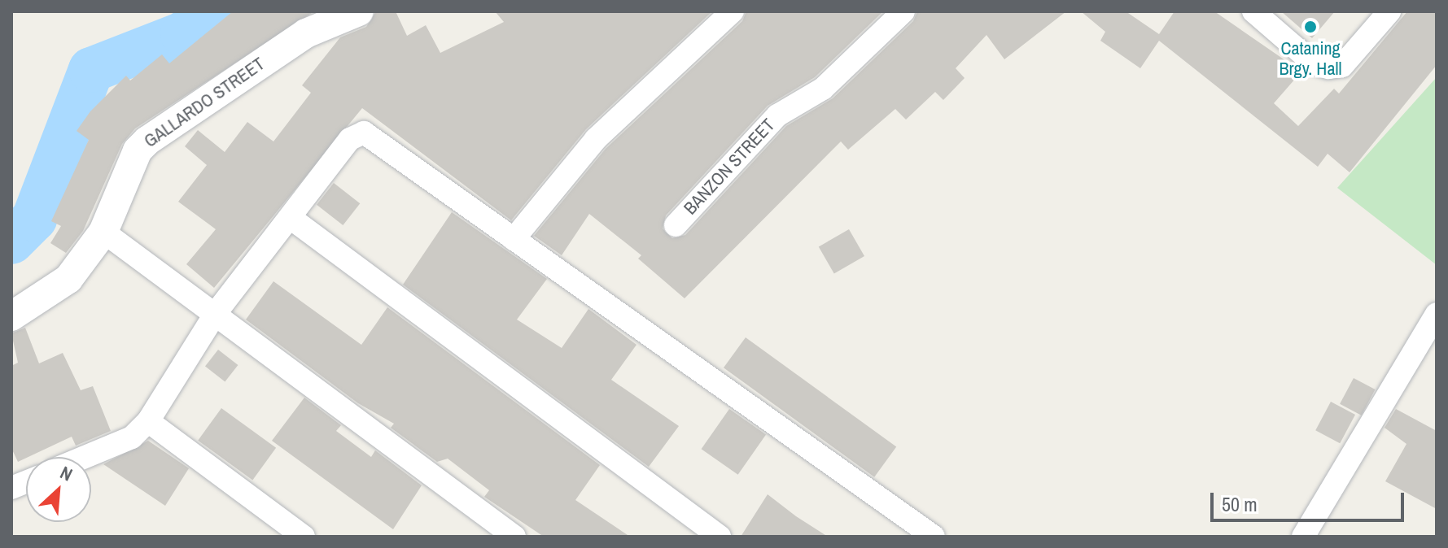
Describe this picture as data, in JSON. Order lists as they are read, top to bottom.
{
  "streets": {
    "street": ["GALLARDO STREET", "BANZON STREET"]
  },
  "places": ["Cataning Brgy. Hall"],
  "scale_bar": "50 m",
  "north": "top right"
}
